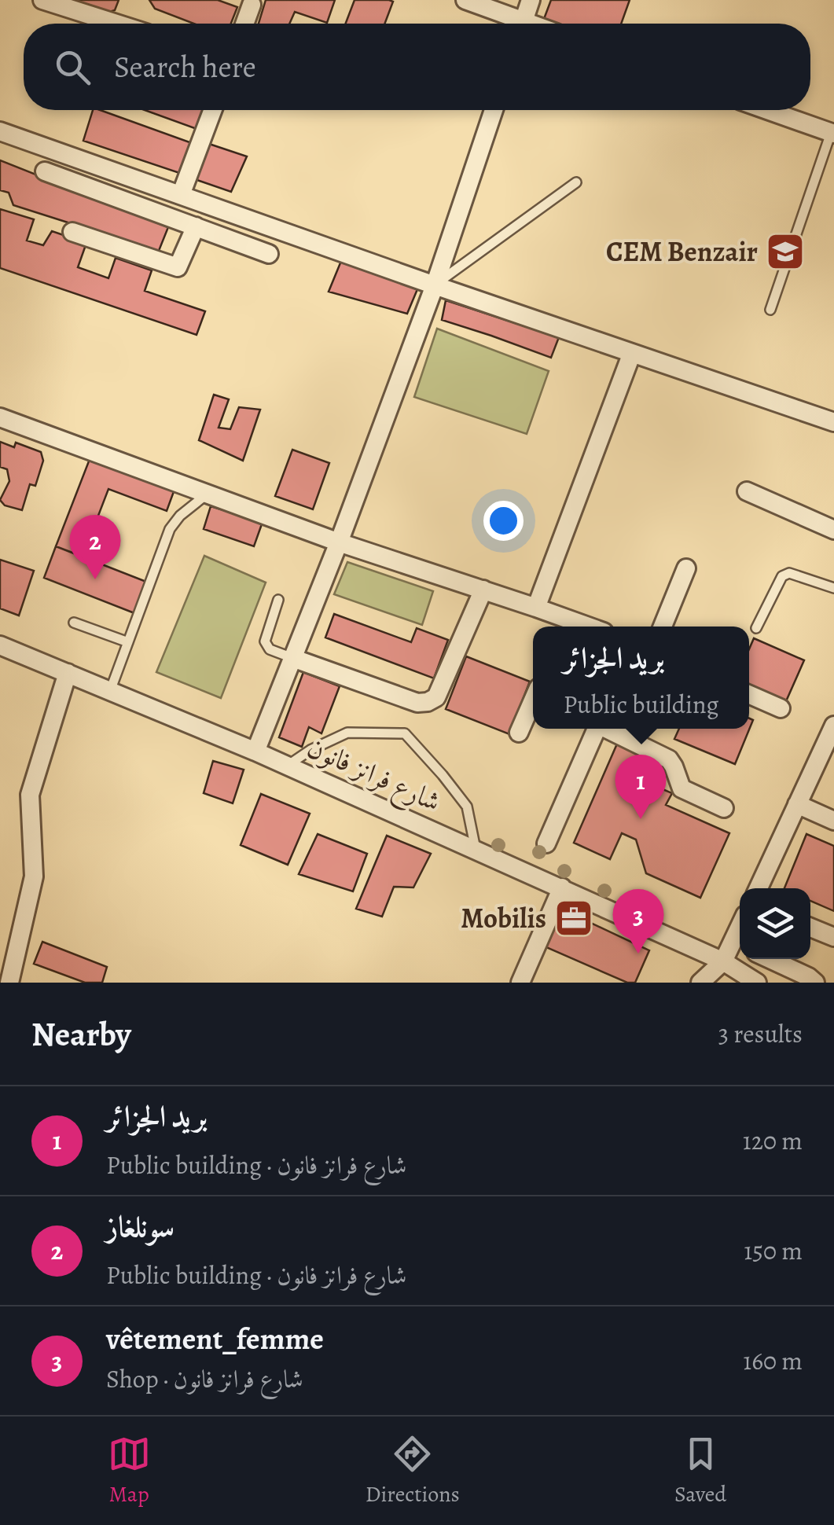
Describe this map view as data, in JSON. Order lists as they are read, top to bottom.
{
  "streets": {
    "street": ["شارع فرانز فانون"]
  },
  "places": {
    "school or university": ["CEM Benzair"],
    "office": ["Mobilis"]
  },
  "page": {
    "search": "Search here",
    "pins": ["2", "1", "3"],
    "popup": ["بريد الجزائر", "Public building"],
    "heading": ["Nearby", "3 results"],
    "list": [
      {
        "mark": "1",
        "name": "بريد الجزائر",
        "note": "Public building · شارع فرانز فانون",
        "value": "120 m"
      },
      {
        "mark": "2",
        "name": "سونلغاز",
        "note": "Public building · شارع فرانز فانون",
        "value": "150 m"
      },
      {
        "mark": "3",
        "name": "vêtement_femme",
        "note": "Shop · شارع فرانز فانون",
        "value": "160 m"
      }
    ],
    "nav": ["Map", "Directions", "Saved"]
  }
}
